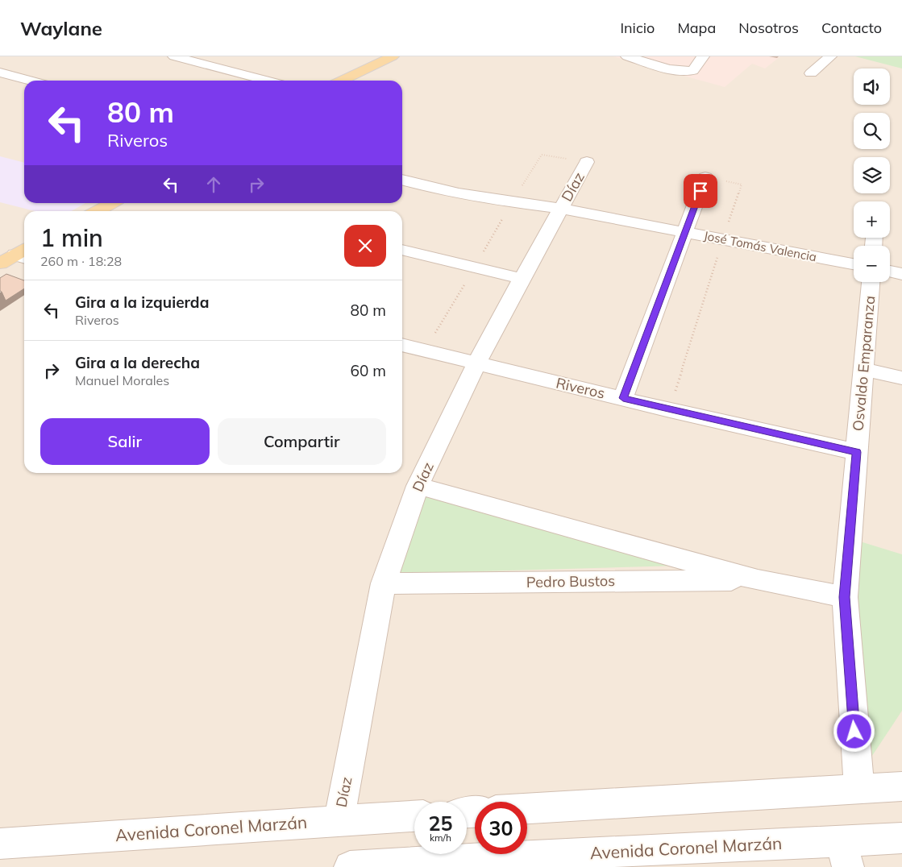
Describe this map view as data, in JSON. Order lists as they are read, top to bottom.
{
  "streets": {
    "street": [
      "Díaz",
      "José Tomás Valencia",
      "Osvaldo Emparanza",
      "Riveros",
      "Pedro Bustos",
      "Avenida Coronel Marzán"
    ]
  },
  "crossings": [
    ["Díaz", "José Tomás Valencia"],
    ["Díaz", "Riveros"],
    ["Díaz", "Pedro Bustos"],
    ["Díaz", "Avenida Coronel Marzán"],
    ["Osvaldo Emparanza", "Riveros"]
  ],
  "page": {
    "header": "Waylane",
    "nav": [
      "Inicio",
      "Mapa",
      "Nosotros",
      "Contacto"
    ],
    "map_buttons": ["+", "−"],
    "turn": ["80 m", "Riveros"],
    "heading": ["1 min", "260 m · 18:28"],
    "list": [
      {
        "name": "Gira a la izquierda",
        "note": "Riveros",
        "value": "80 m"
      },
      {
        "name": "Gira a la derecha",
        "note": "Manuel Morales",
        "value": "60 m"
      }
    ],
    "buttons": ["Salir", "Compartir"],
    "speed": "25 km/h",
    "limit": "30"
  }
}
